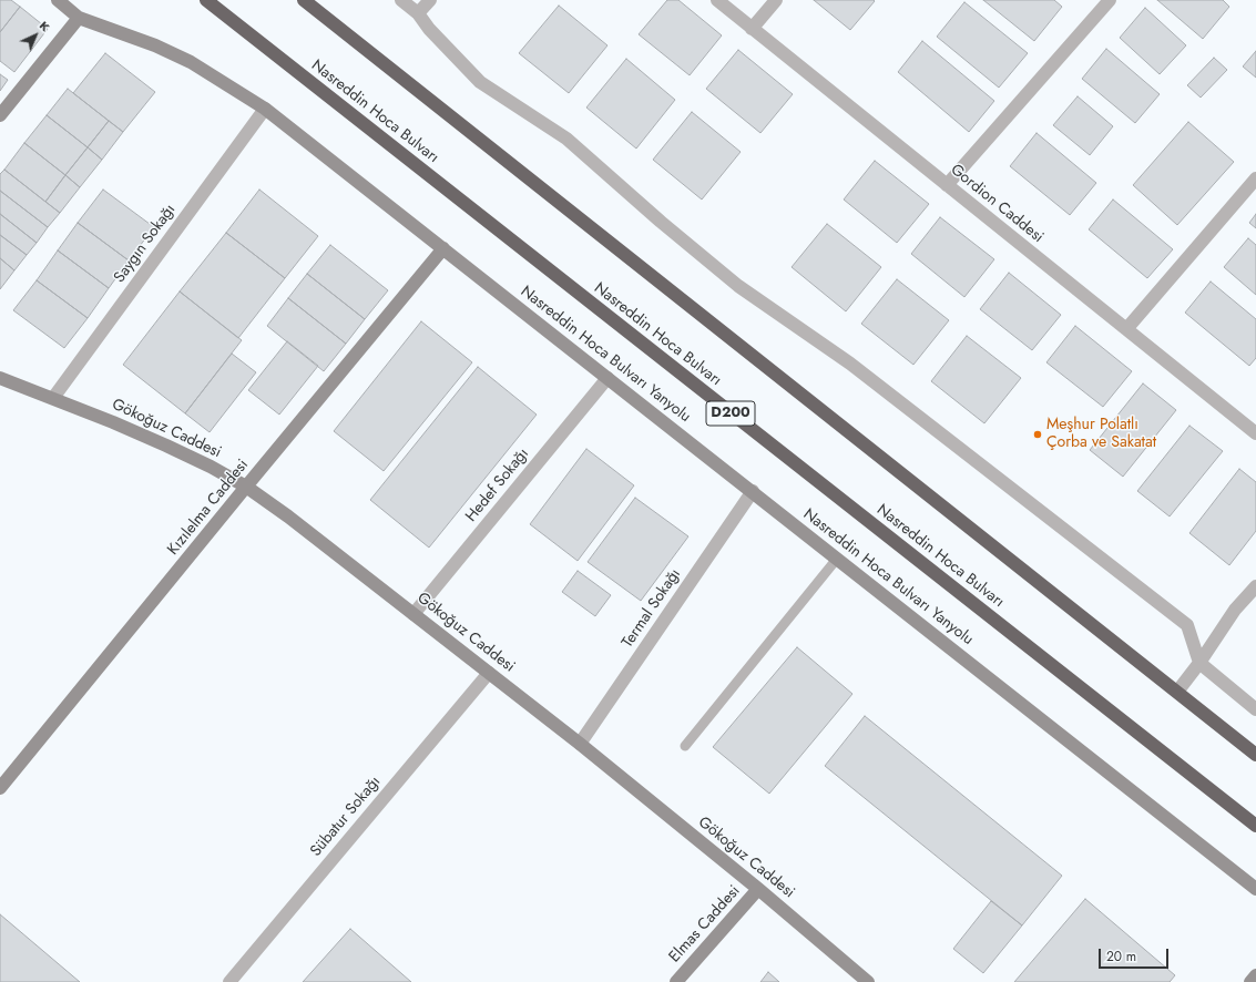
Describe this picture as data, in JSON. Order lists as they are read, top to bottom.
{
  "streets": {
    "highway": ["Nasreddin Hoca Bulvarı", "D200"],
    "street": [
      "Gordion Caddesi",
      "Saygın Sokağı",
      "Nasreddin Hoca Bulvarı Yanyolu",
      "Gökoğuz Caddesi",
      "Hedef Sokağı",
      "Kızılelma Caddesi",
      "Termal Sokağı",
      "Sübatur Sokağı",
      "Elmas Caddesi"
    ]
  },
  "crossings": [
    ["Saygın Sokağı", "Nasreddin Hoca Bulvarı Yanyolu"],
    ["Saygın Sokağı", "Gökoğuz Caddesi"],
    ["Nasreddin Hoca Bulvarı Yanyolu", "Hedef Sokağı"],
    ["Nasreddin Hoca Bulvarı Yanyolu", "Kızılelma Caddesi"],
    ["Nasreddin Hoca Bulvarı Yanyolu", "Termal Sokağı"],
    ["Gökoğuz Caddesi", "Hedef Sokağı"],
    ["Gökoğuz Caddesi", "Kızılelma Caddesi"],
    ["Gökoğuz Caddesi", "Termal Sokağı"],
    ["Gökoğuz Caddesi", "Sübatur Sokağı"],
    ["Gökoğuz Caddesi", "Elmas Caddesi"]
  ],
  "places": ["Meşhur Polatlı Çorba ve Sakatat"],
  "scale_bar": "20 m",
  "north": "top right"
}
